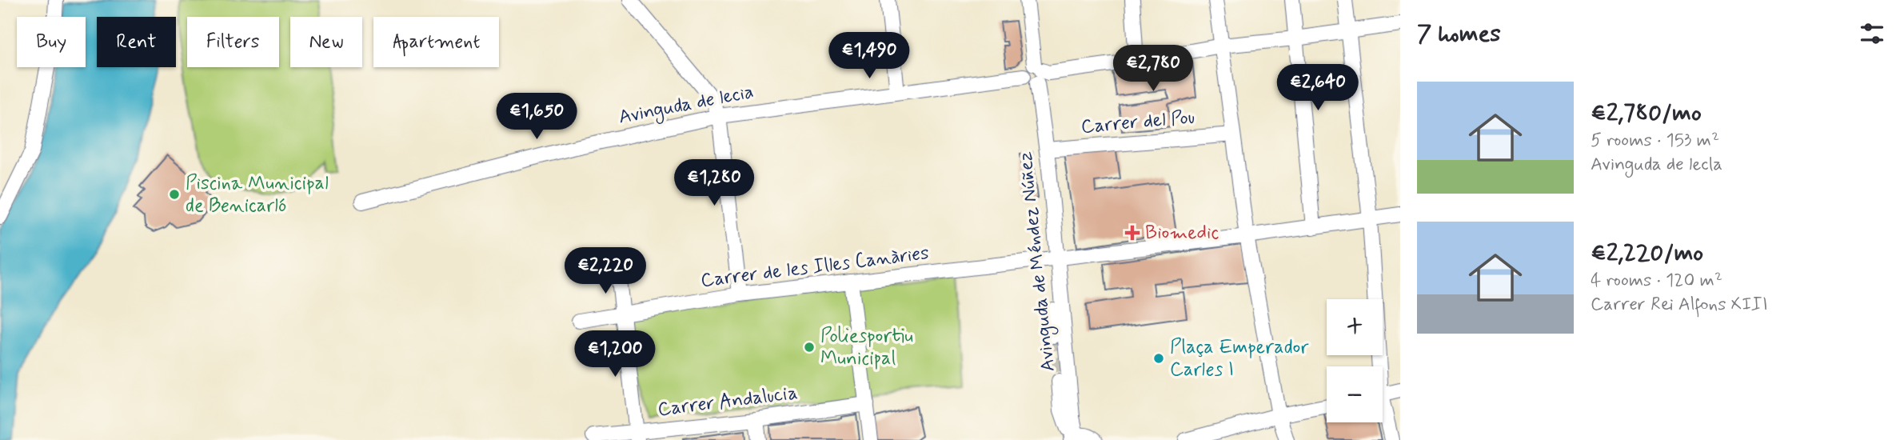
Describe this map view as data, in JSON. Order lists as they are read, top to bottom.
{
  "streets": {
    "street": [
      "Avinguda de lecia",
      "Carrer del Pou",
      "Avinguda de Méndez Núñez",
      "Carrer de les Illes Canàries",
      "Carrer Andalucia"
    ]
  },
  "crossings": [
    ["Avinguda de lecia", "Avinguda de Méndez Núñez"],
    ["Carrer del Pou", "Avinguda de Méndez Núñez"],
    ["Avinguda de Méndez Núñez", "Carrer de les Illes Canàries"]
  ],
  "places": {
    "other": ["Piscina Municipal de Benicarló", "Poliesportiu Municipal", "Plaça Emperador Carles I"],
    "health": ["Biomedic"]
  },
  "page": {
    "heading": "7 homes",
    "chip": [
      "Buy",
      "Rent",
      "Filters",
      "New",
      "Apartment"
    ],
    "price": [
      "€1,490",
      "€2,780",
      "€2,640",
      "€1,650",
      "€1,280",
      "€2,220",
      "€1,200"
    ],
    "list": [
      {
        "name": "€2,780/mo",
        "note": "5 rooms · 153 m² · Avinguda de lecla"
      },
      {
        "name": "€2,220/mo",
        "note": "4 rooms · 120 m² · Carrer Rei Alfons XIII"
      }
    ],
    "map_buttons": ["+", "−"]
  }
}
